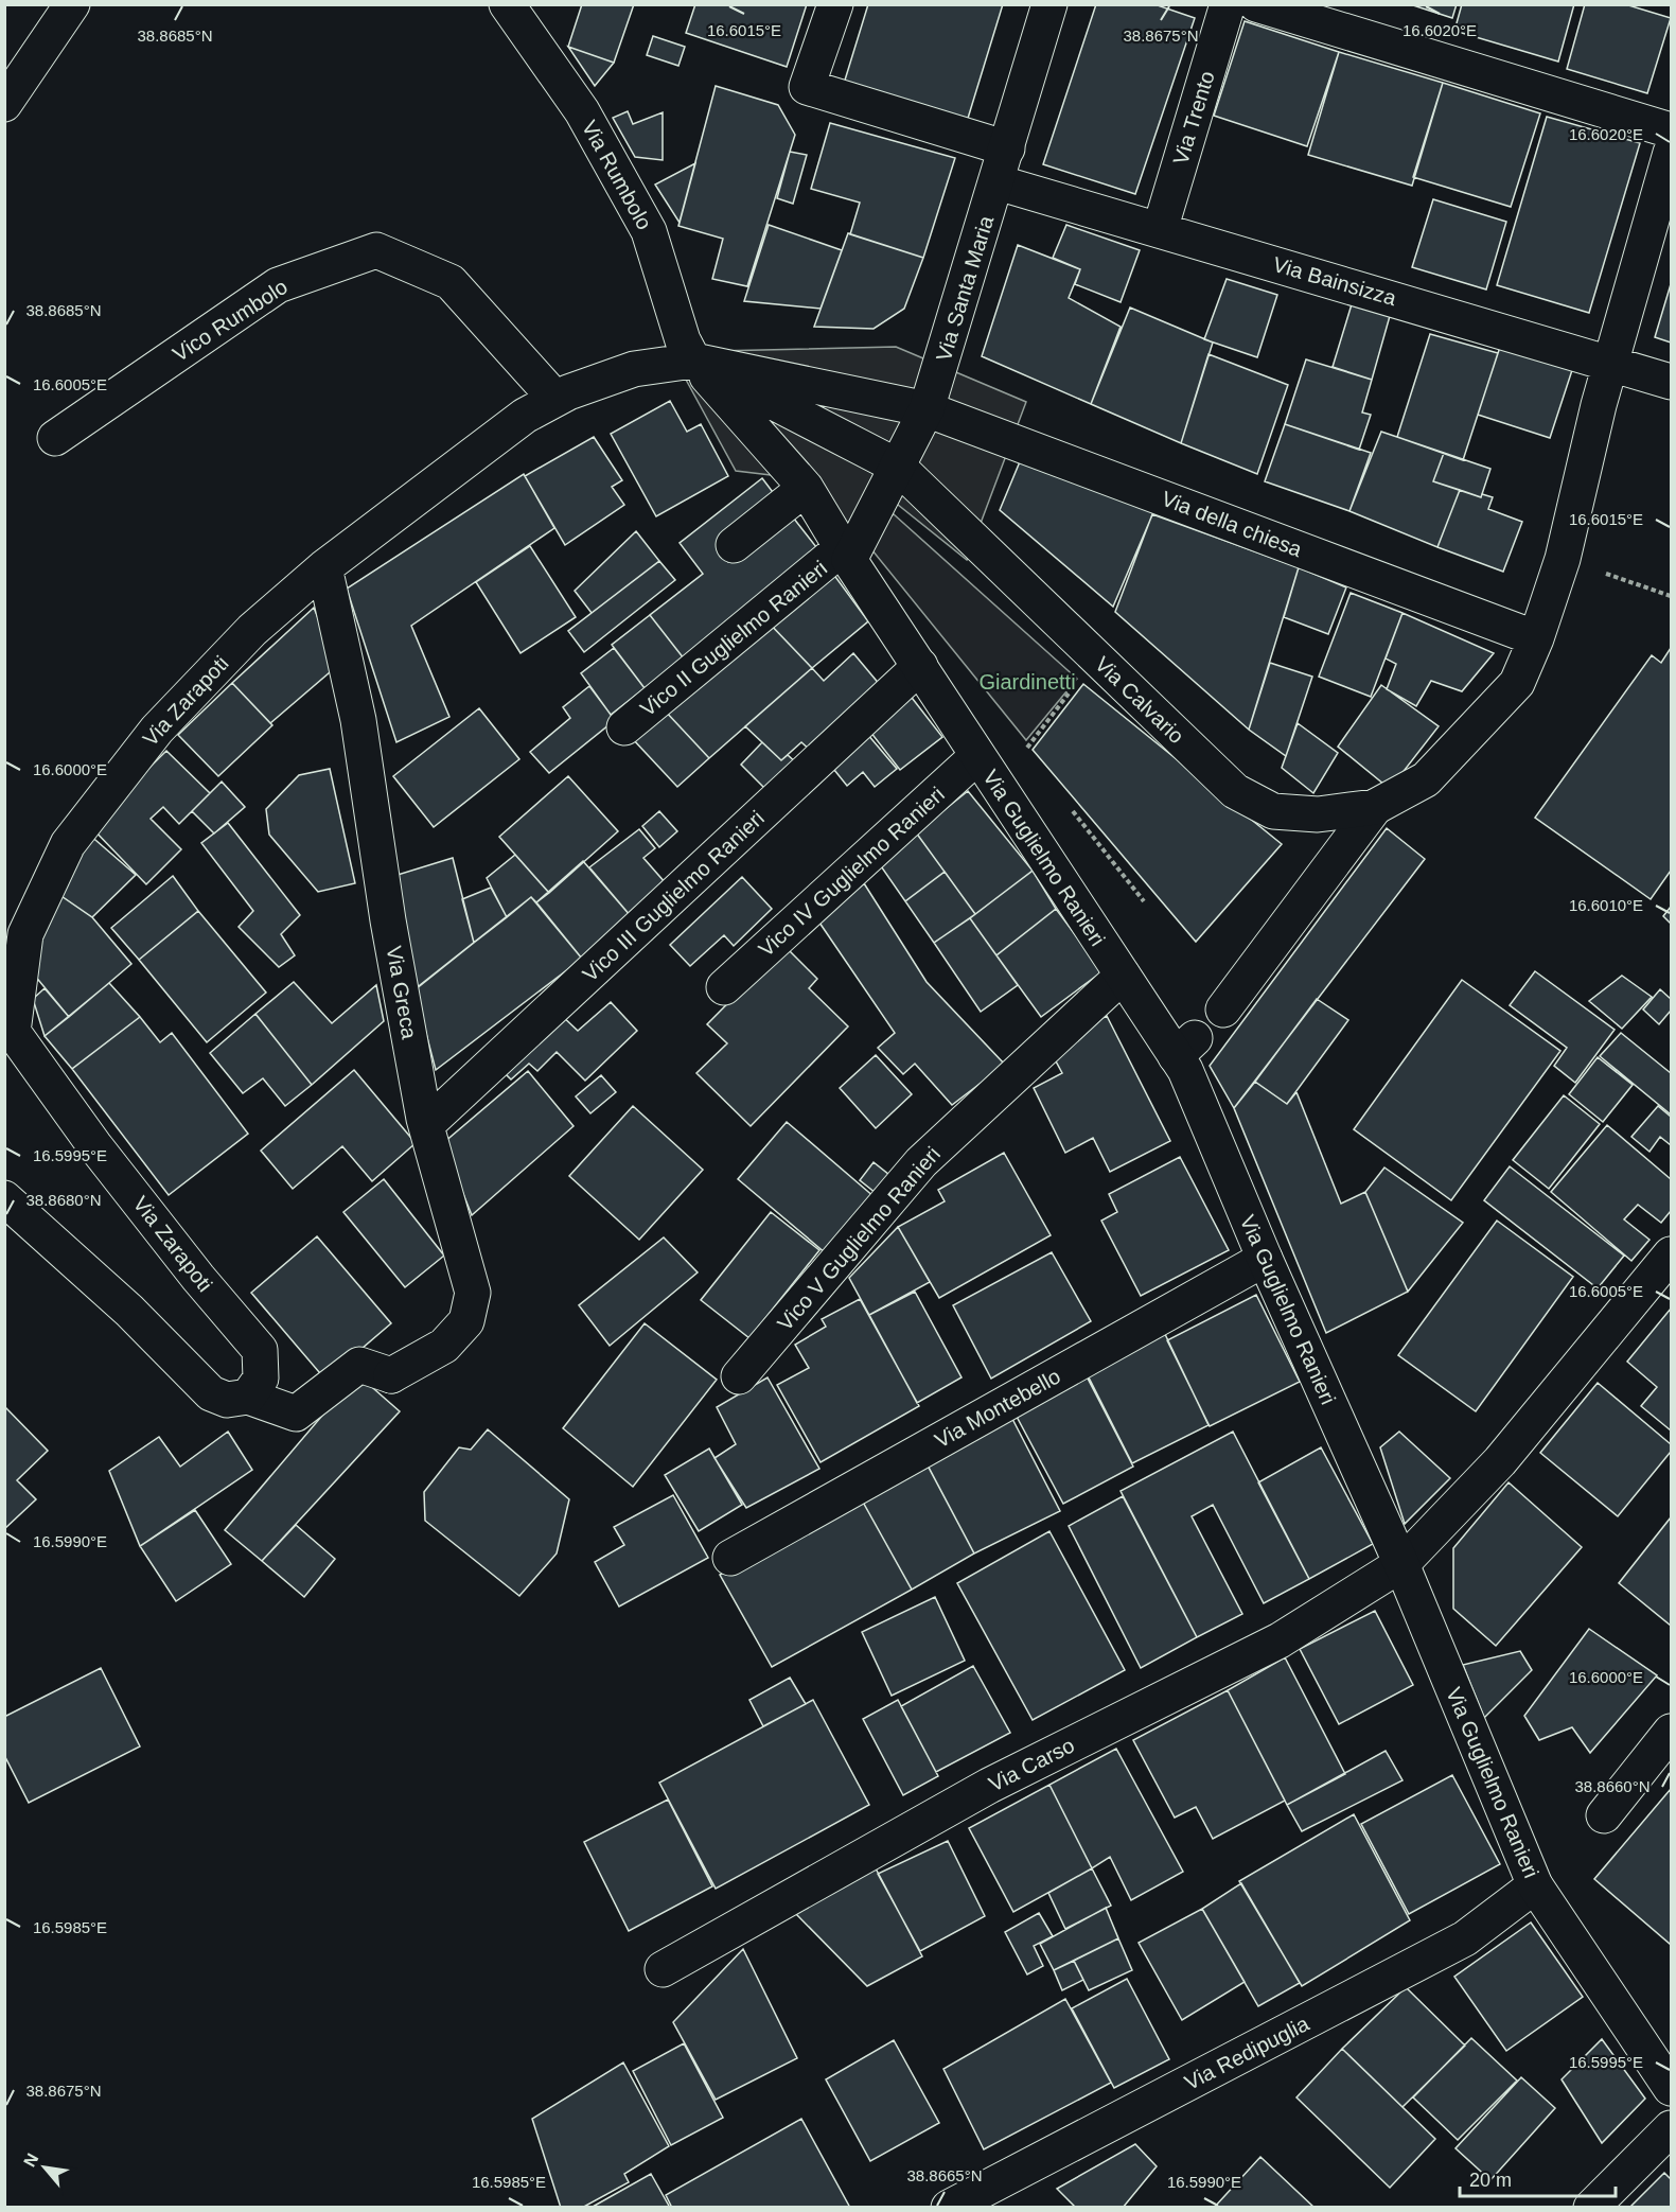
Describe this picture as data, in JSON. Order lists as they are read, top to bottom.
{
  "streets": {
    "street": [
      "Via Trento",
      "Via Rumbolo",
      "Via Bainsizza",
      "Via Santa Maria",
      "Vico Rumbolo",
      "Via della chiesa",
      "Vico II Guglielmo Ranieri",
      "Via Calvario",
      "Via Zarapoti",
      "Via Guglielmo Ranieri",
      "Vico IV Guglielmo Ranieri",
      "Vico III Guglielmo Ranieri",
      "Via Greca",
      "Vico V Guglielmo Ranieri",
      "Via Montebello",
      "Via Carso",
      "Via Redipuglia"
    ]
  },
  "crossings": [
    ["Via Trento", "Via Bainsizza"],
    ["Via Rumbolo", "Via Santa Maria"],
    ["Via Rumbolo", "Vico II Guglielmo Ranieri"],
    ["Via Rumbolo", "Via Zarapoti"],
    ["Via Rumbolo", "Via Guglielmo Ranieri"],
    ["Via Bainsizza", "Via Santa Maria"],
    ["Via Bainsizza", "Via Calvario"],
    ["Via Santa Maria", "Via della chiesa"],
    ["Via Santa Maria", "Vico II Guglielmo Ranieri"],
    ["Via Santa Maria", "Via Calvario"],
    ["Via Santa Maria", "Via Guglielmo Ranieri"],
    ["Vico Rumbolo", "Via Zarapoti"],
    ["Via della chiesa", "Via Calvario"],
    ["Vico II Guglielmo Ranieri", "Via Guglielmo Ranieri"],
    ["Via Zarapoti", "Via Greca"],
    ["Via Guglielmo Ranieri", "Vico IV Guglielmo Ranieri"],
    ["Via Guglielmo Ranieri", "Vico III Guglielmo Ranieri"],
    ["Via Guglielmo Ranieri", "Vico V Guglielmo Ranieri"],
    ["Via Guglielmo Ranieri", "Via Montebello"],
    ["Via Guglielmo Ranieri", "Via Carso"],
    ["Via Guglielmo Ranieri", "Via Redipuglia"],
    ["Vico III Guglielmo Ranieri", "Via Greca"]
  ],
  "parks": ["Giardinetti"],
  "scale_bar": "20 m",
  "north": "top left",
  "coordinates": [
    "16.6020°E",
    "16.6015°E",
    "38.8685°N",
    "38.8675°N",
    "16.6005°E",
    "16.6000°E",
    "16.6010°E",
    "16.5995°E",
    "38.8680°N",
    "16.5990°E",
    "38.8660°N",
    "16.5985°E",
    "38.8665°N"
  ]
}
